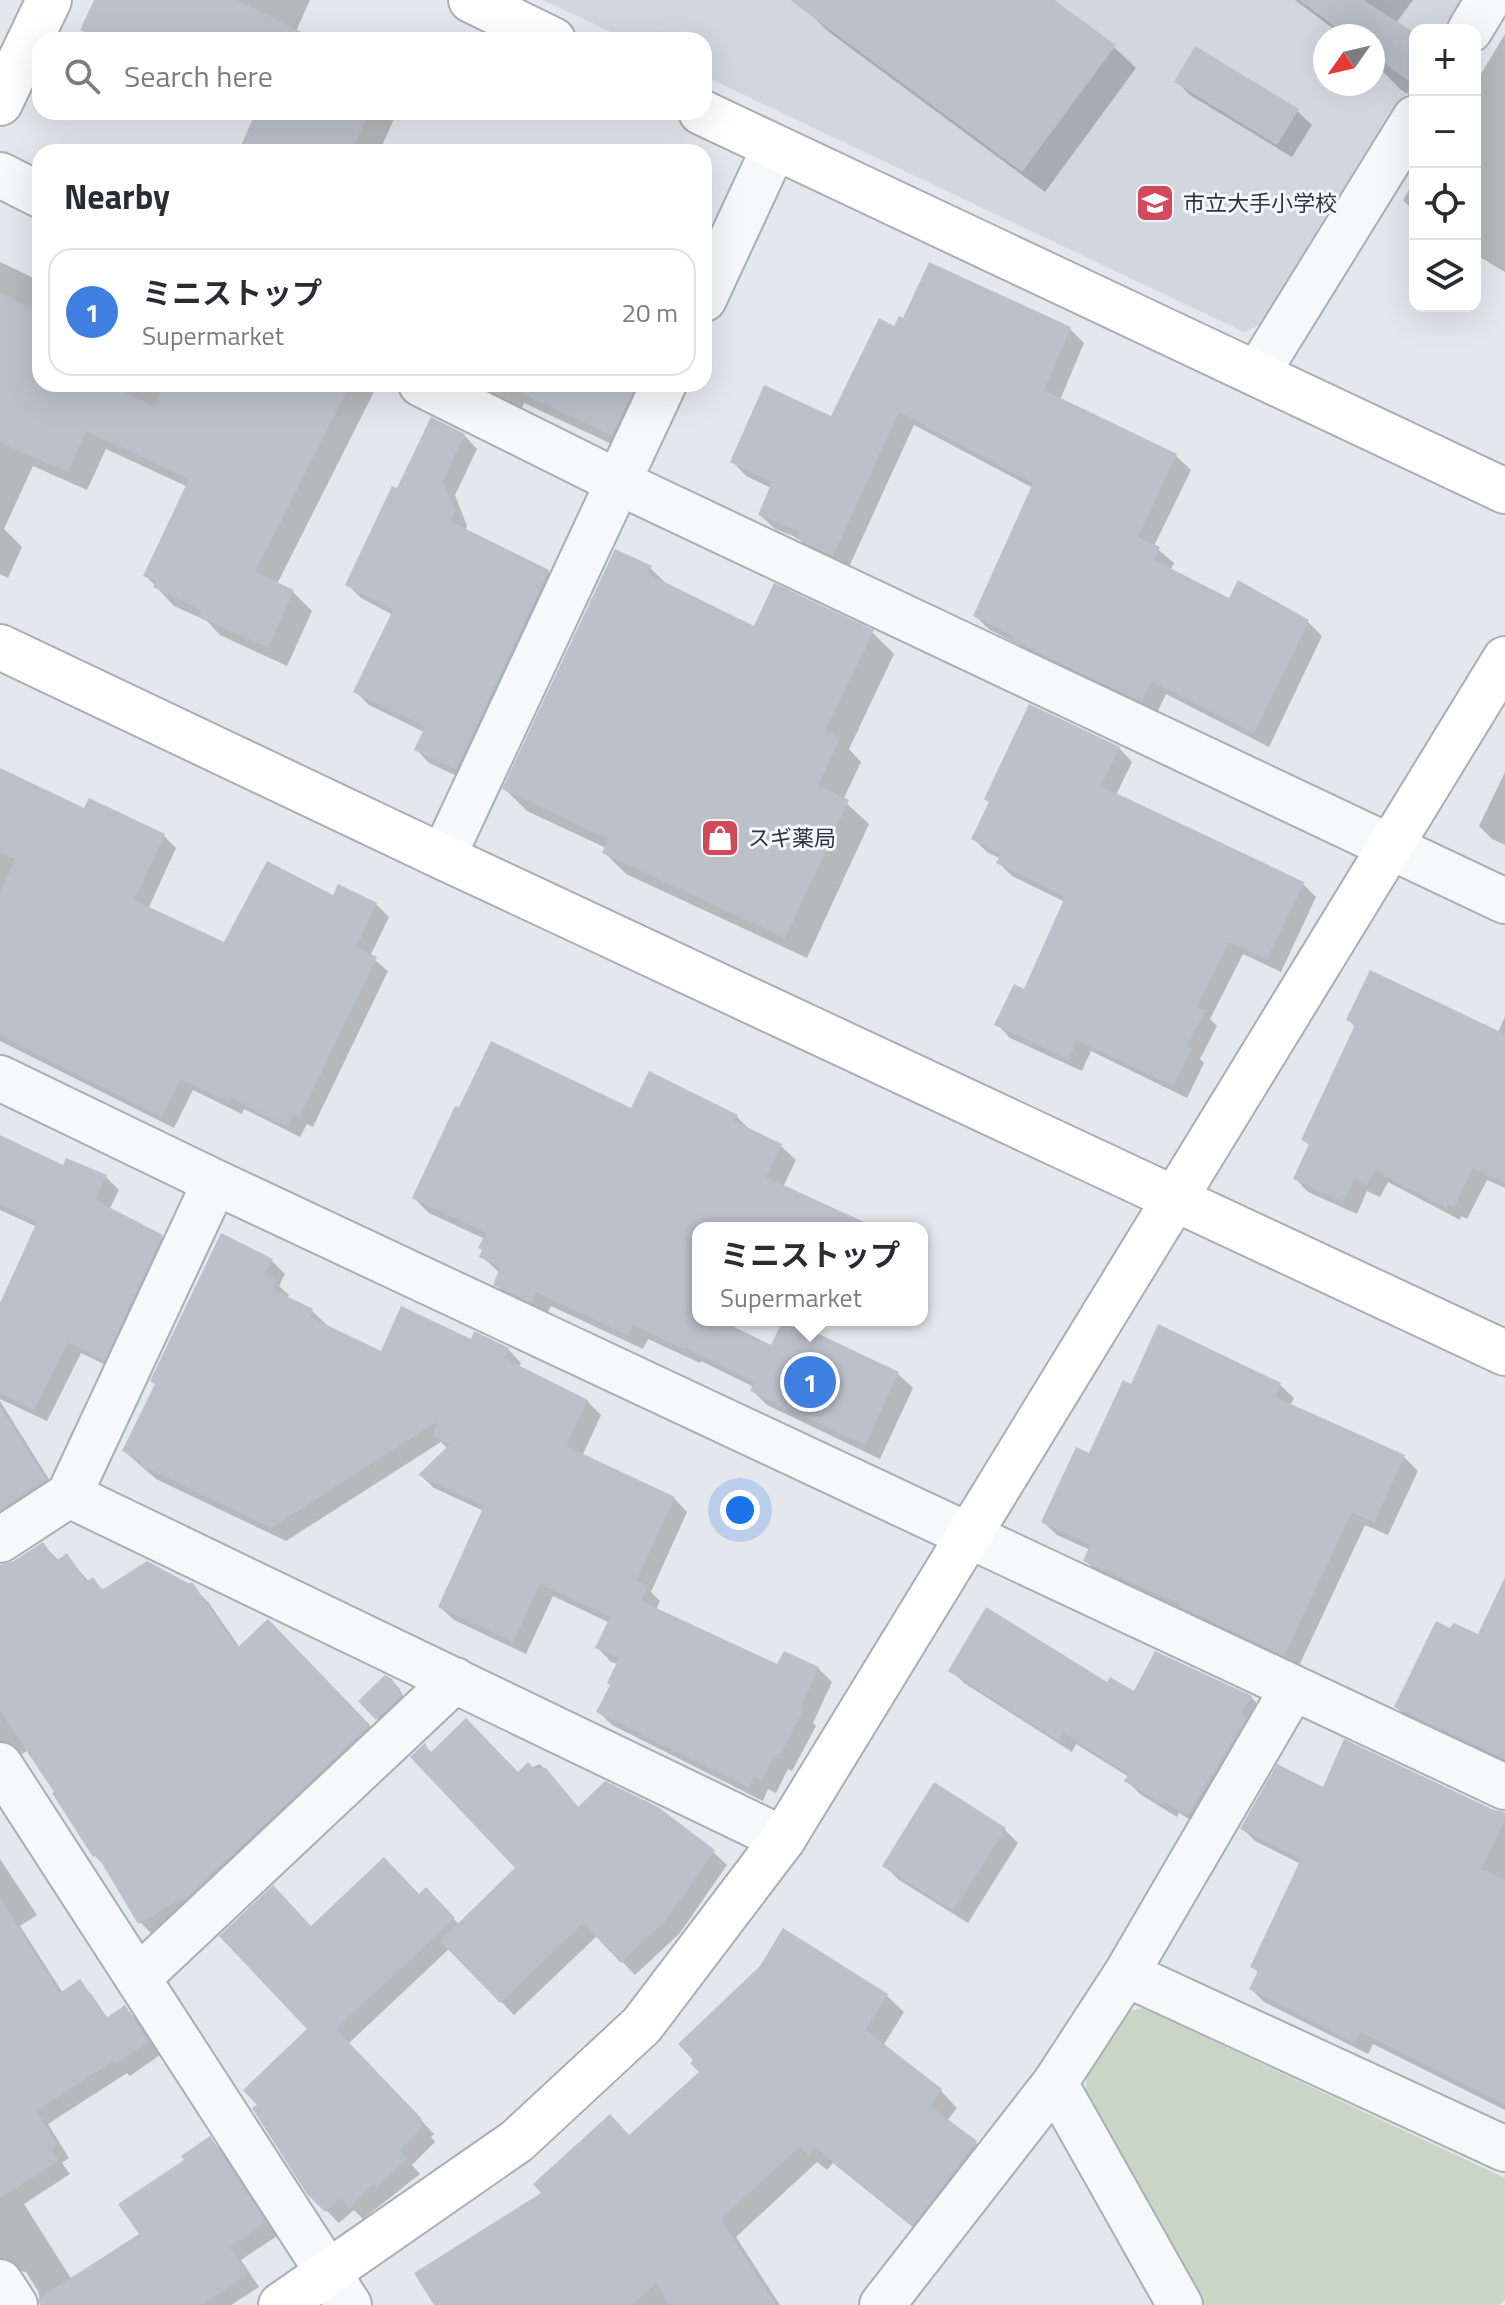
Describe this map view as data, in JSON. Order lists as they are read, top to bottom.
{
  "places": {
    "school or university": ["市立大手小学校"],
    "shop": ["スギ薬局"]
  },
  "north": "bottom left",
  "page": {
    "map_buttons": ["+", "−"],
    "search": "Search here",
    "heading": "Nearby",
    "list": [
      {
        "mark": "1",
        "name": "ミニストップ",
        "note": "Supermarket",
        "value": "20 m"
      }
    ],
    "popup": ["ミニストップ", "Supermarket"],
    "pins": "1"
  }
}
